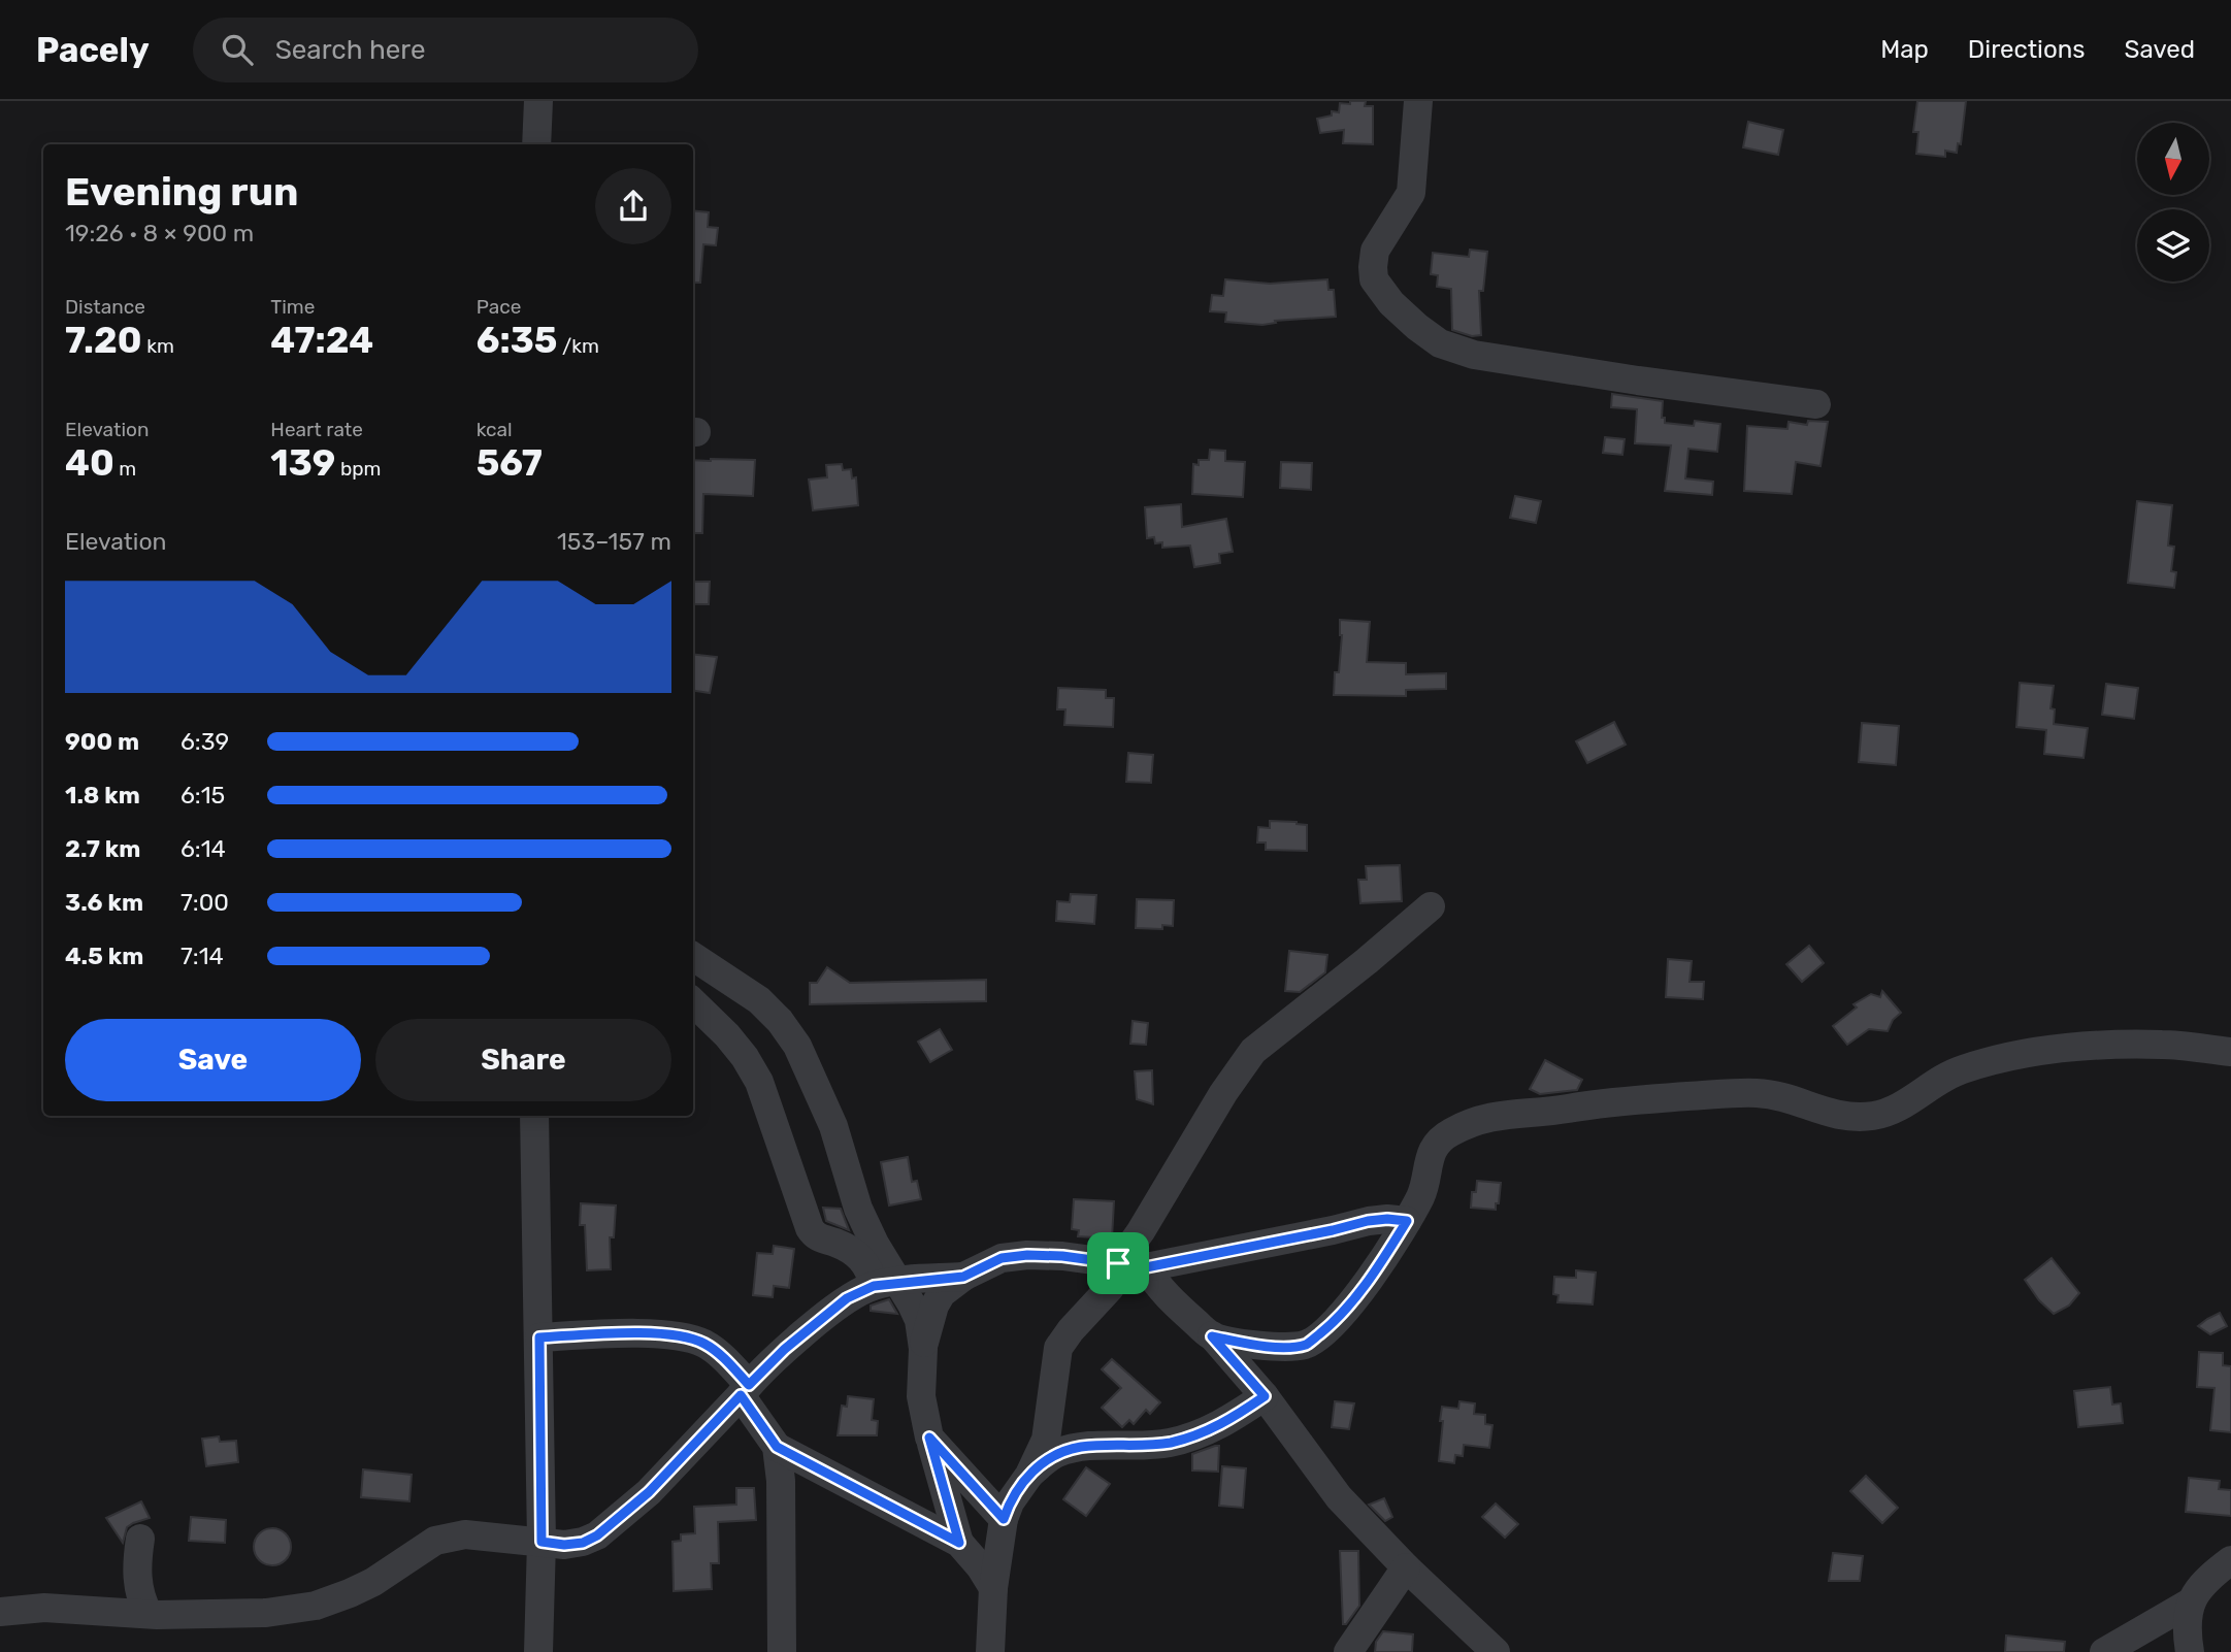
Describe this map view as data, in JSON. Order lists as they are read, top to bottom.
{
  "north": "bottom",
  "page": {
    "header": "Pacely",
    "search": "Search here",
    "nav": ["Map", "Directions", "Saved"],
    "heading": ["Evening run", "19:26 · 8 × 900 m"],
    "stats": [
      ["Distance", "7.20 km"],
      ["Time", "47:24"],
      ["Pace", "6:35 /km"],
      ["Elevation", "40 m"],
      ["Heart rate", "139 bpm"],
      ["kcal", "567"]
    ],
    "chart": ["Elevation", "153–157 m"],
    "list": [
      {
        "name": "900 m",
        "note": "6:39"
      },
      {
        "name": "1.8 km",
        "note": "6:15"
      },
      {
        "name": "2.7 km",
        "note": "6:14"
      },
      {
        "name": "3.6 km",
        "note": "7:00"
      },
      {
        "name": "4.5 km",
        "note": "7:14"
      }
    ],
    "buttons": ["Save", "Share"]
  }
}
